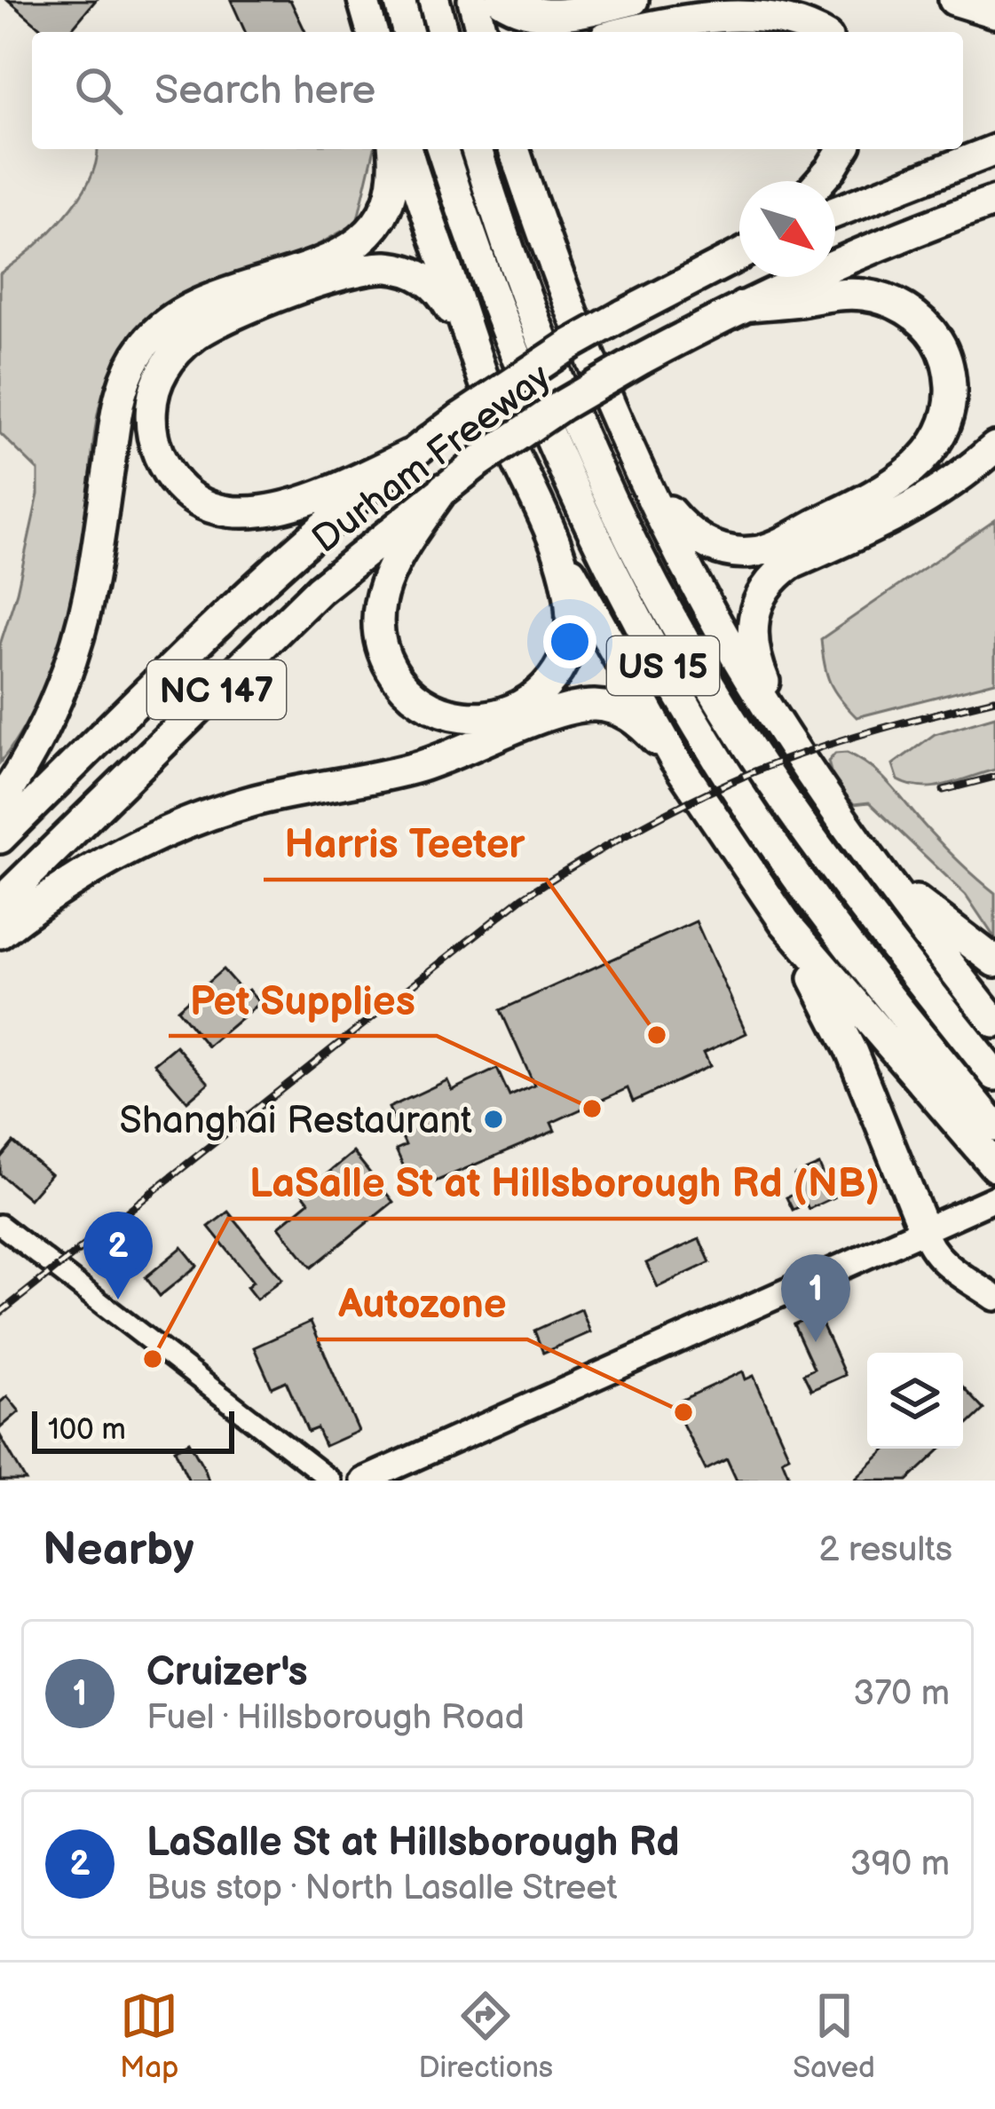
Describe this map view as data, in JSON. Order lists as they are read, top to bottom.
{
  "streets": {
    "highway": ["Durham Freeway", "US 15", "NC 147"]
  },
  "places": [
    "Harris Teeter",
    "Pet Supplies",
    "Shanghai Restaurant",
    "LaSalle St at Hillsborough Rd (NB)",
    "Autozone"
  ],
  "scale_bar": "100 m",
  "north": "bottom right",
  "page": {
    "search": "Search here",
    "pins": ["2", "1"],
    "scale": "100 m",
    "heading": ["Nearby", "2 results"],
    "list": [
      {
        "mark": "1",
        "name": "Cruizer's",
        "note": "Fuel · Hillsborough Road",
        "value": "370 m"
      },
      {
        "mark": "2",
        "name": "LaSalle St at Hillsborough Rd",
        "note": "Bus stop · North Lasalle Street",
        "value": "390 m"
      }
    ],
    "nav": ["Map", "Directions", "Saved"]
  }
}
